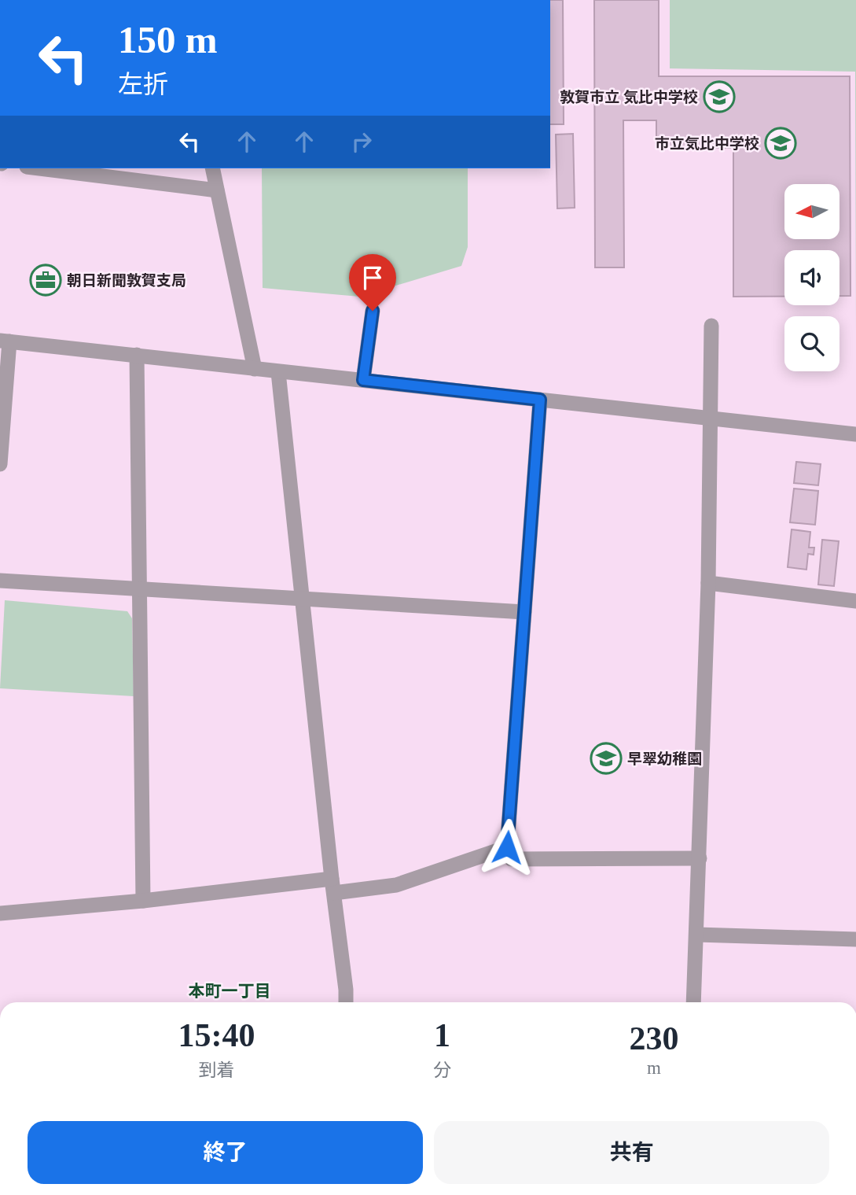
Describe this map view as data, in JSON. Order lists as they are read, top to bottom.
{
  "districts": ["本町一丁目"],
  "places": {
    "school or university": ["敦賀市立 気比中学校", "市立気比中学校", "早翠幼稚園"],
    "office": ["朝日新聞敦賀支局"]
  },
  "north": "left",
  "page": {
    "turn": ["150 m", "左折"],
    "eta": [
      "15:40",
      "到着",
      "1",
      "分",
      "230",
      "m"
    ],
    "buttons": ["終了", "共有"]
  }
}
